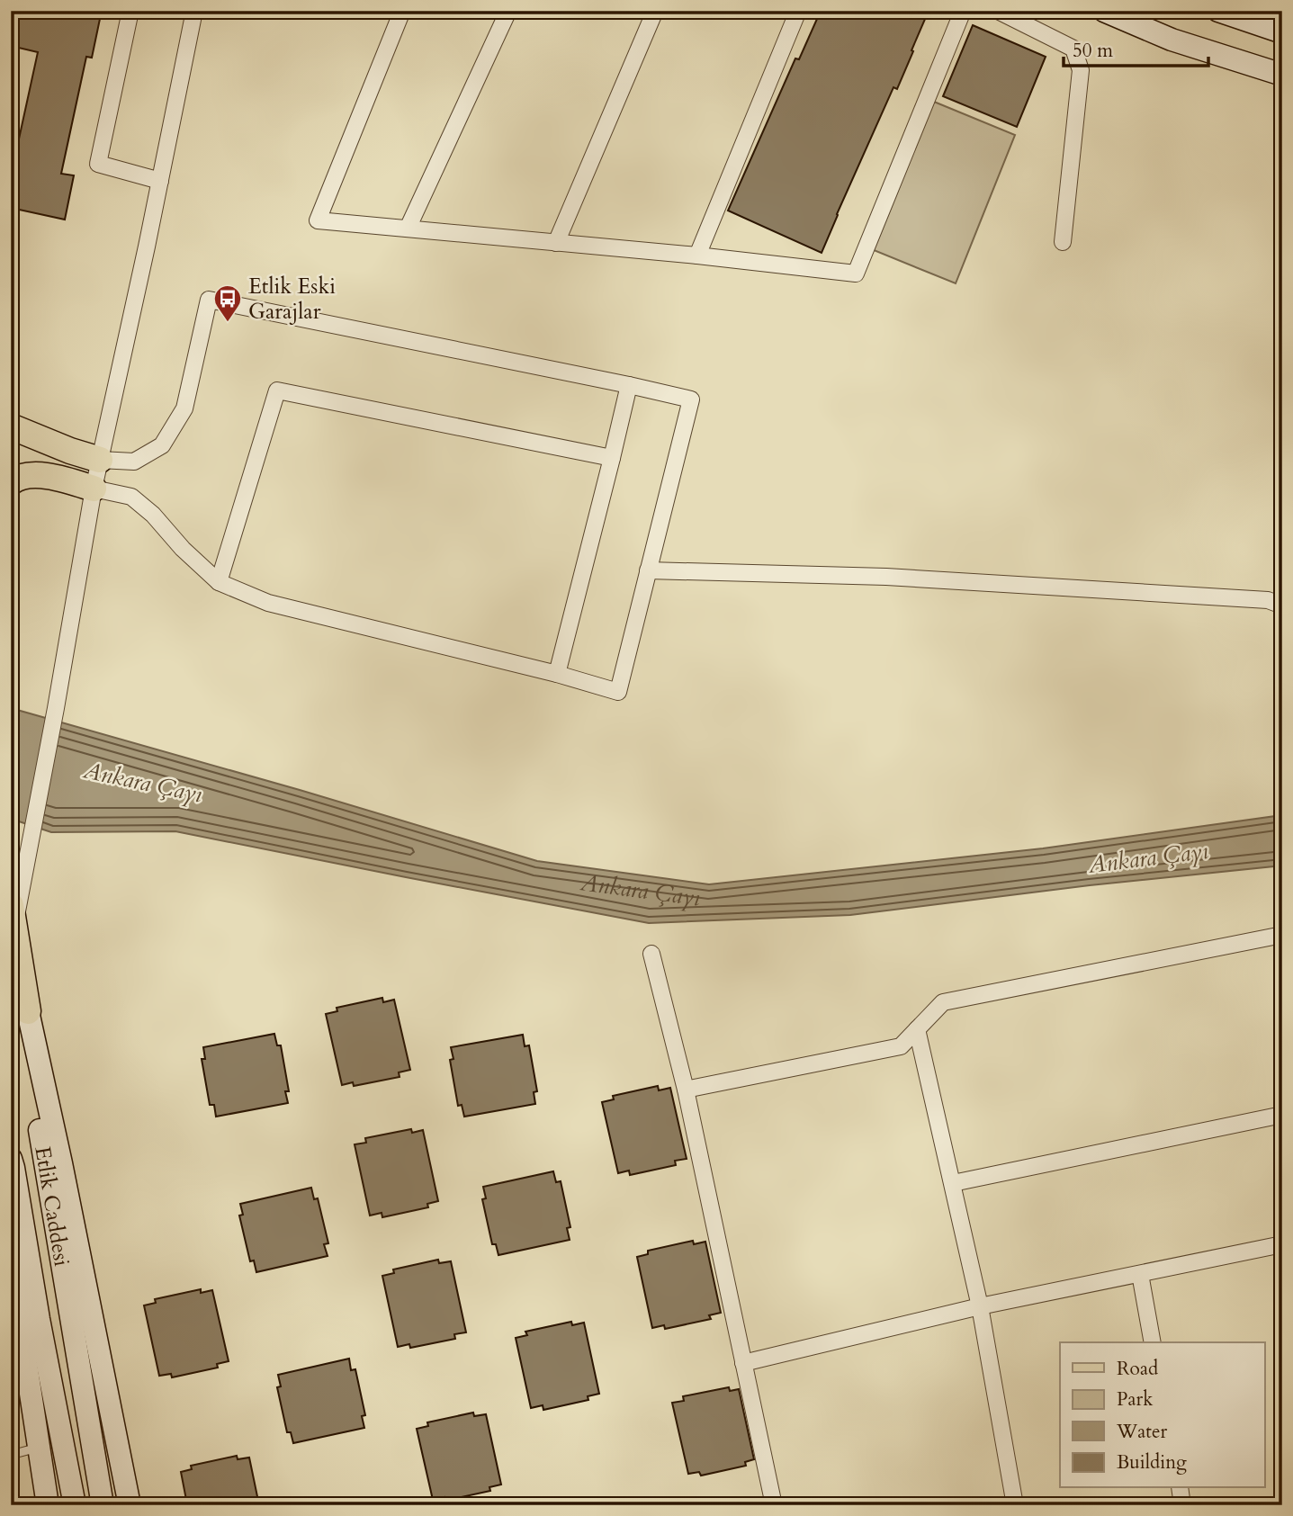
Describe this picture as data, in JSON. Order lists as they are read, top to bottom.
{
  "streets": {
    "main road": ["Etlik Caddesi"]
  },
  "water": ["Ankara Çayı"],
  "places": {
    "bus stop": ["Etlik Eski Garajlar"]
  },
  "legend": [
    "Road",
    "Park",
    "Water",
    "Building"
  ],
  "scale_bar": "50 m"
}
